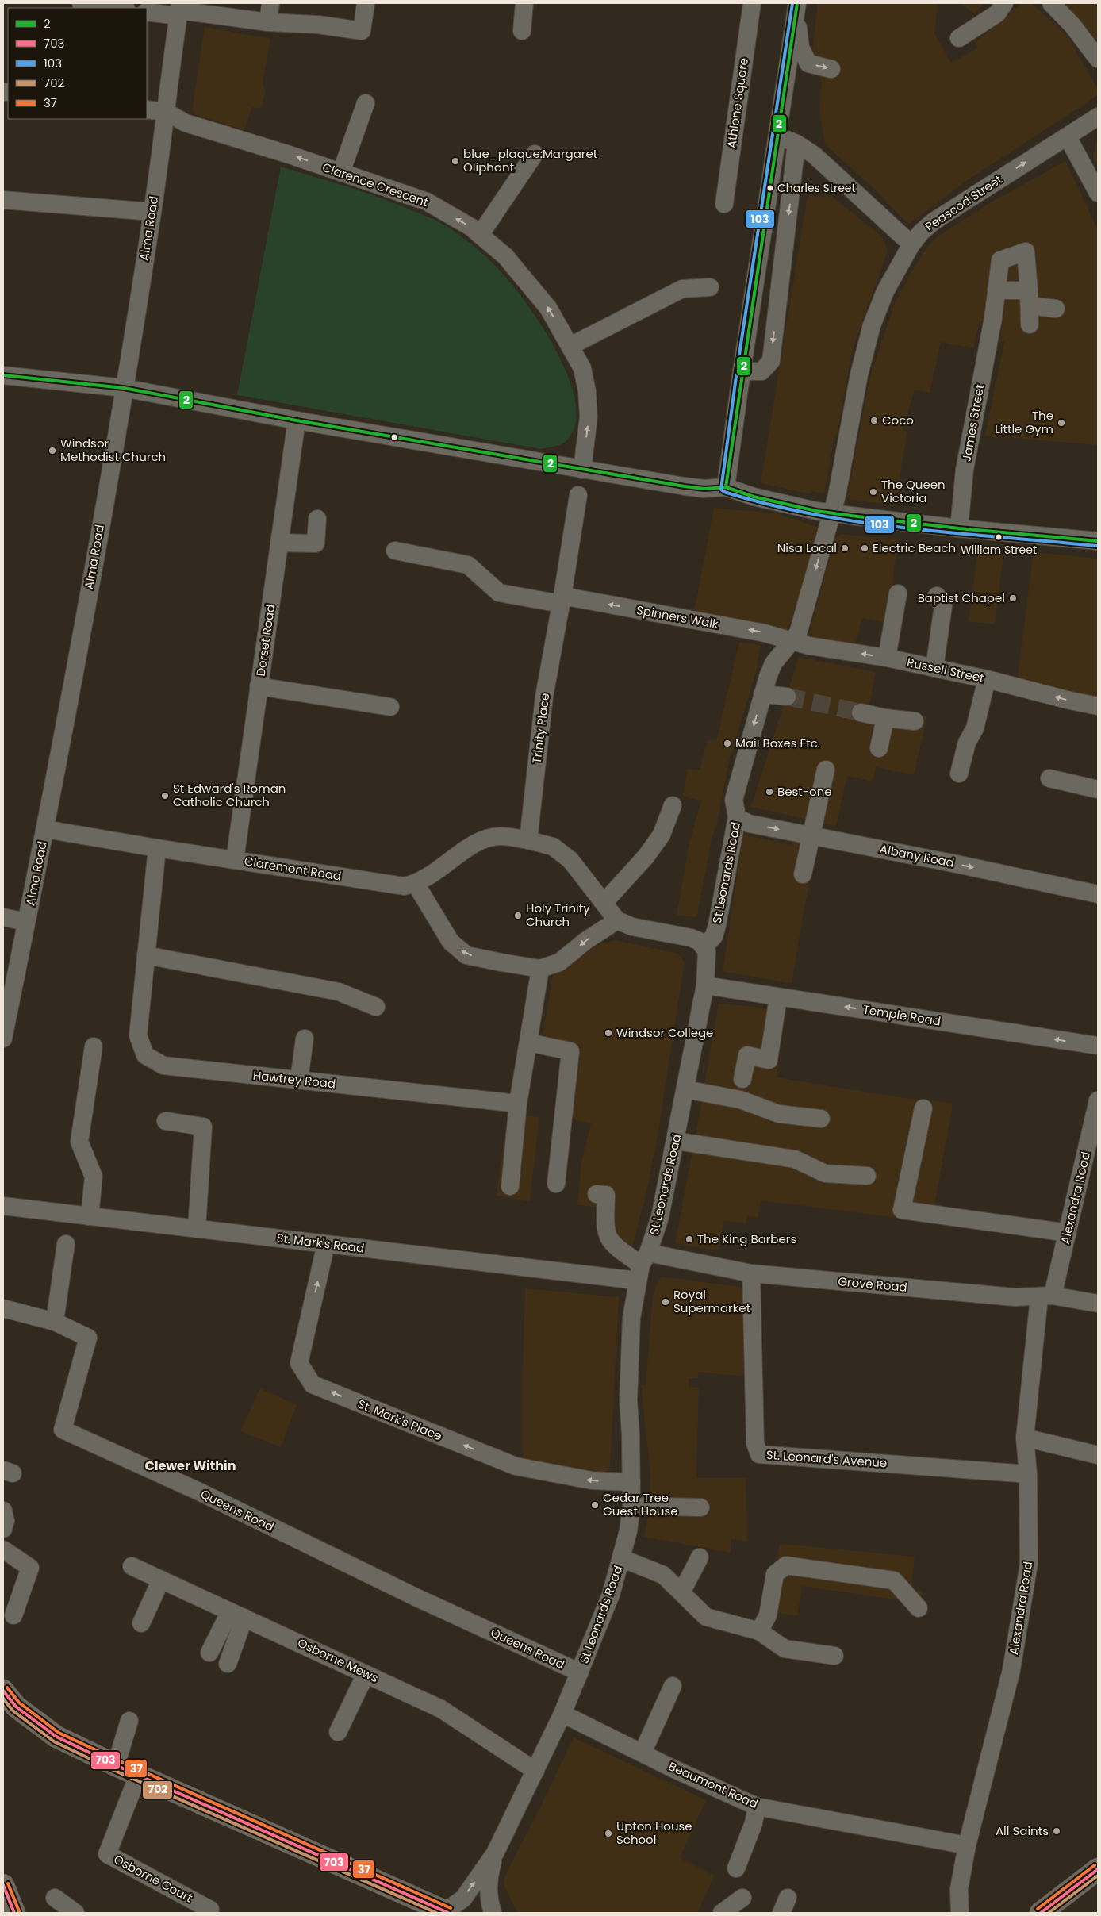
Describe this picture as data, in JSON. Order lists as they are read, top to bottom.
{
  "streets": {
    "street": [
      "Athlone Square",
      "Clarence Crescent",
      "Peascod Street",
      "Alma Road",
      "James Street",
      "Spinners Walk",
      "Dorset Road",
      "Russell Street",
      "Trinity Place",
      "Albany Road",
      "Claremont Road",
      "St Leonards Road",
      "Temple Road",
      "Hawtrey Road",
      "Alexandra Road",
      "St. Mark's Road",
      "Grove Road",
      "St. Mark's Place",
      "St. Leonard's Avenue",
      "Queens Road",
      "Osborne Mews",
      "Beaumont Road",
      "Osborne Court"
    ]
  },
  "crossings": [
    ["Clarence Crescent", "Alma Road"],
    ["Peascod Street", "St Leonards Road"],
    ["Alma Road", "Claremont Road"],
    ["Spinners Walk", "Russell Street"],
    ["Spinners Walk", "Trinity Place"],
    ["Spinners Walk", "St Leonards Road"],
    ["Dorset Road", "Claremont Road"],
    ["Russell Street", "St Leonards Road"],
    ["Albany Road", "St Leonards Road"],
    ["Claremont Road", "Hawtrey Road"],
    ["St Leonards Road", "Temple Road"],
    ["St Leonards Road", "St. Mark's Road"],
    ["St Leonards Road", "Grove Road"],
    ["St Leonards Road", "St. Mark's Place"],
    ["St Leonards Road", "Queens Road"],
    ["St Leonards Road", "Osborne Mews"],
    ["St Leonards Road", "Beaumont Road"],
    ["Alexandra Road", "Grove Road"],
    ["Alexandra Road", "St. Leonard's Avenue"],
    ["Alexandra Road", "Beaumont Road"],
    ["St. Mark's Road", "Grove Road"],
    ["St. Mark's Road", "St. Mark's Place"],
    ["Grove Road", "St. Leonard's Avenue"]
  ],
  "one_way": ["Clarence Crescent", "Peascod Street", "St. Mark's Place"],
  "districts": ["Clewer Within"],
  "places": [
    "blue_plaque:Margaret Oliphant",
    "Charles Street",
    "Coco",
    "The Little Gym",
    "Windsor Methodist Church",
    "The Queen Victoria",
    "William Street",
    "Nisa Local",
    "Electric Beach",
    "Baptist Chapel",
    "Mail Boxes Etc.",
    "Best-one",
    "St Edward's Roman Catholic Church",
    "Holy Trinity Church",
    "Windsor College",
    "The King Barbers",
    "Royal Supermarket",
    "Cedar Tree Guest House",
    "All Saints",
    "Upton House School"
  ],
  "lines": [
    "transit line 2",
    "transit line 103",
    "transit line 37",
    "transit line 703",
    "transit line 702"
  ],
  "legend": [
    "2",
    "703",
    "103",
    "702",
    "37"
  ]
}
